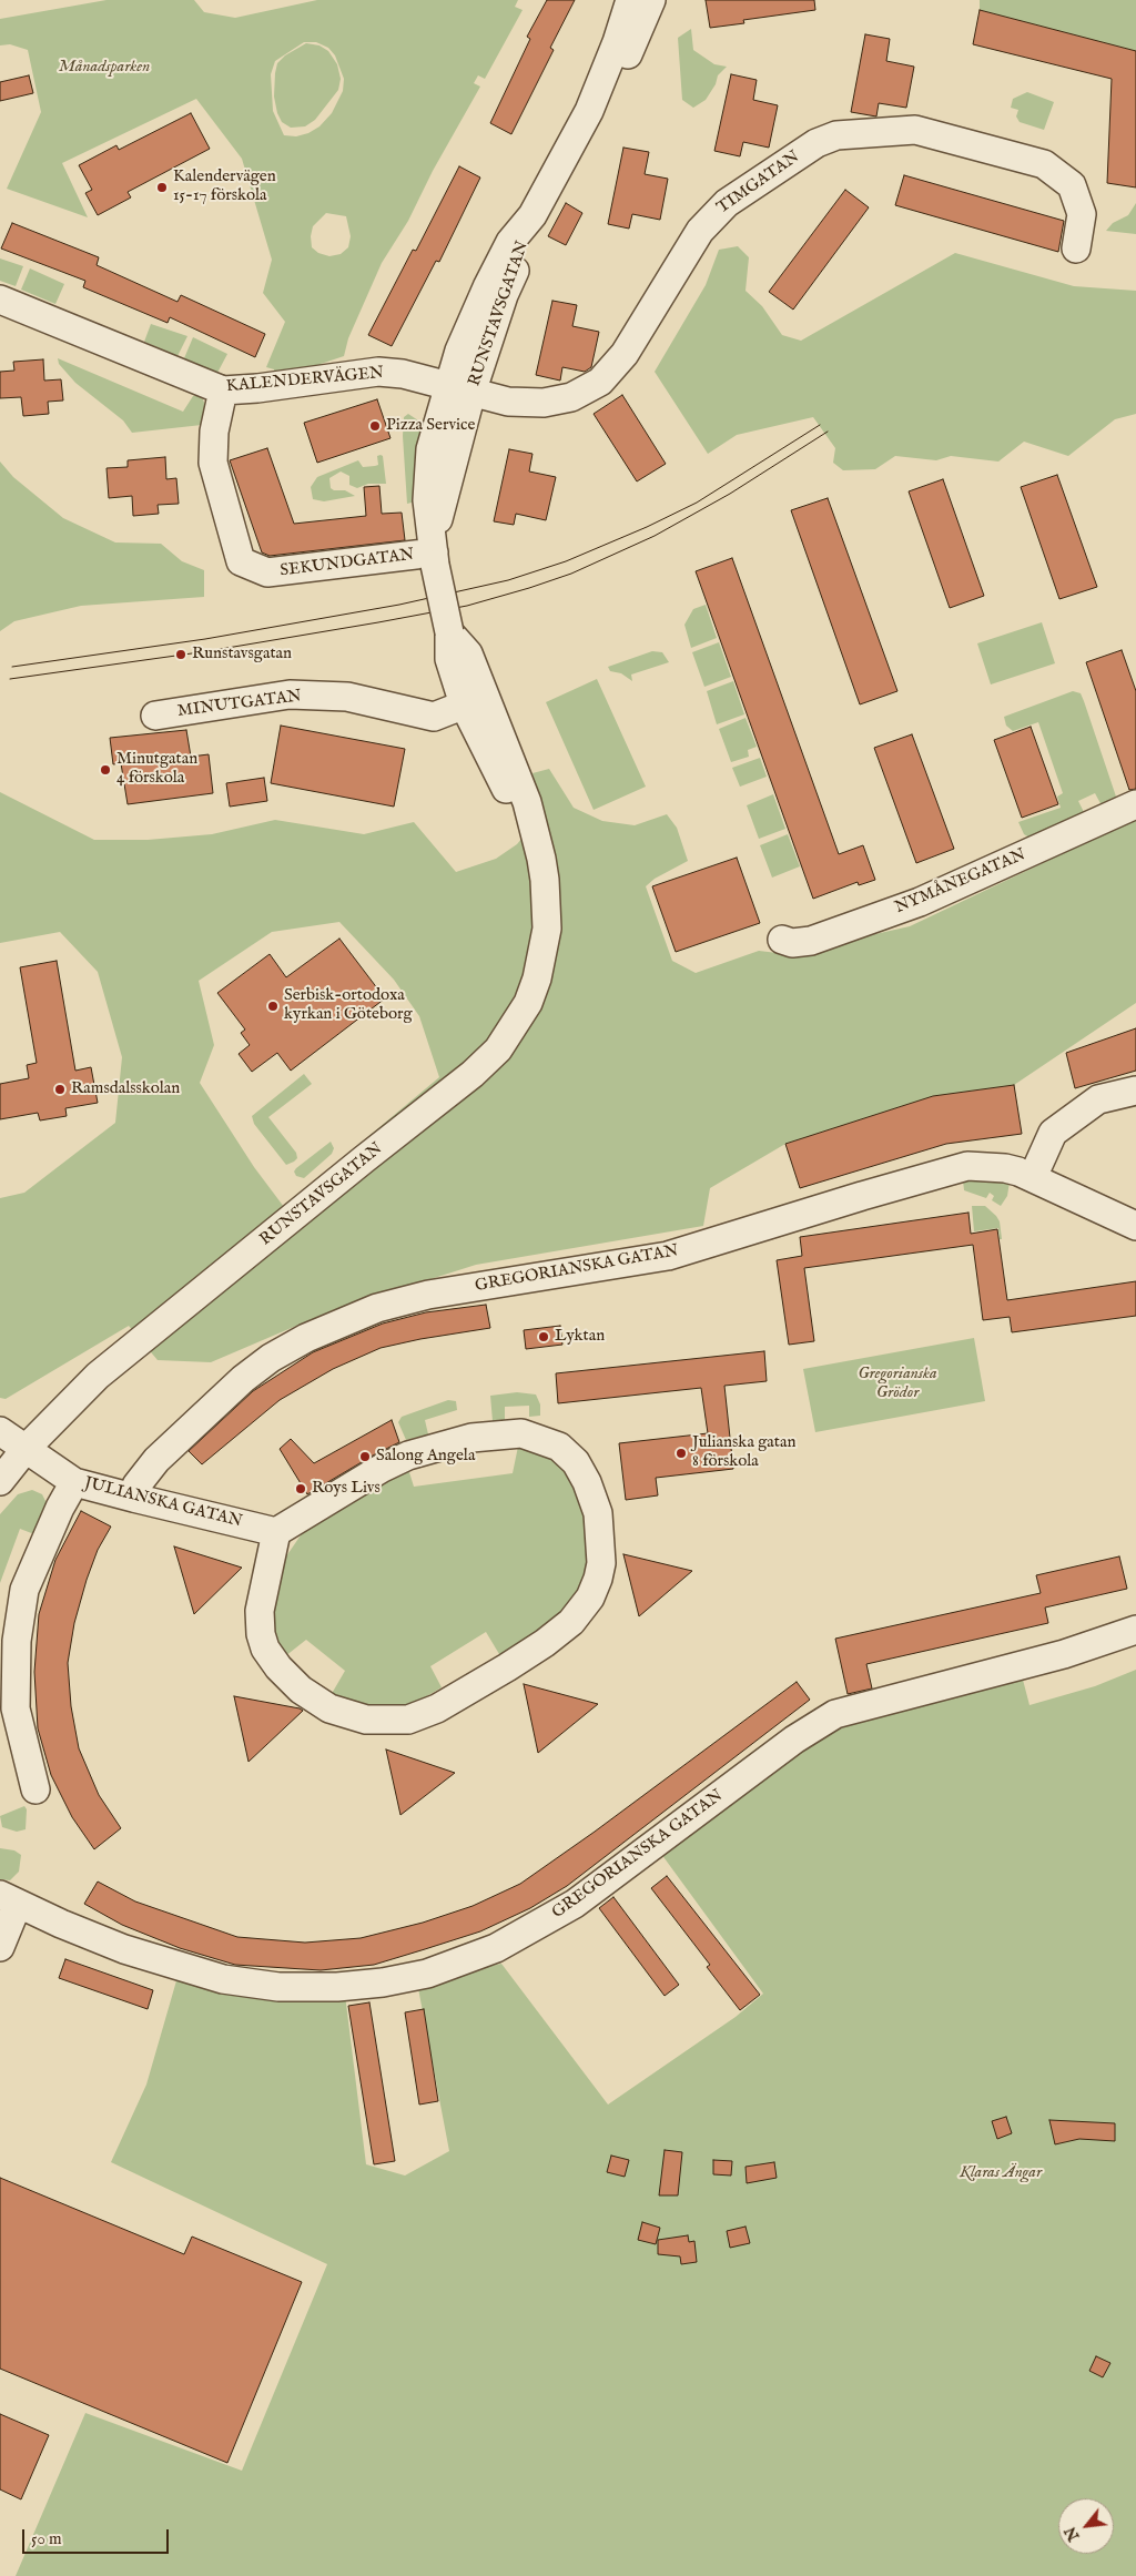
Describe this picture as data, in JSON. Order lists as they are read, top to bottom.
{
  "streets": {
    "street": [
      "TIMGATAN",
      "RUNSTAVSGATAN",
      "KALENDERVÄGEN",
      "SEKUNDGATAN",
      "MINUTGATAN",
      "NYMÅNEGATAN",
      "GREGORIANSKA GATAN",
      "JULIANSKA GATAN"
    ]
  },
  "crossings": [
    ["TIMGATAN", "RUNSTAVSGATAN"],
    ["TIMGATAN", "KALENDERVÄGEN"],
    ["RUNSTAVSGATAN", "KALENDERVÄGEN"],
    ["RUNSTAVSGATAN", "SEKUNDGATAN"],
    ["RUNSTAVSGATAN", "MINUTGATAN"],
    ["RUNSTAVSGATAN", "JULIANSKA GATAN"],
    ["KALENDERVÄGEN", "SEKUNDGATAN"],
    ["GREGORIANSKA GATAN", "JULIANSKA GATAN"]
  ],
  "parks": ["Månadsparken", "Gregorianska Grödor", "Klaras Ängar"],
  "places": [
    "Kalendervägen 15-17 förskola",
    "Pizza Service",
    "Runstavsgatan",
    "Minutgatan 4 förskola",
    "Serbisk-ortodoxa kyrkan i Göteborg",
    "Ramsdalsskolan",
    "Lyktan",
    "Julianska gatan 8 förskola",
    "Salong Angela",
    "Roys Livs"
  ],
  "scale_bar": "50 m",
  "north": "bottom left"
}
